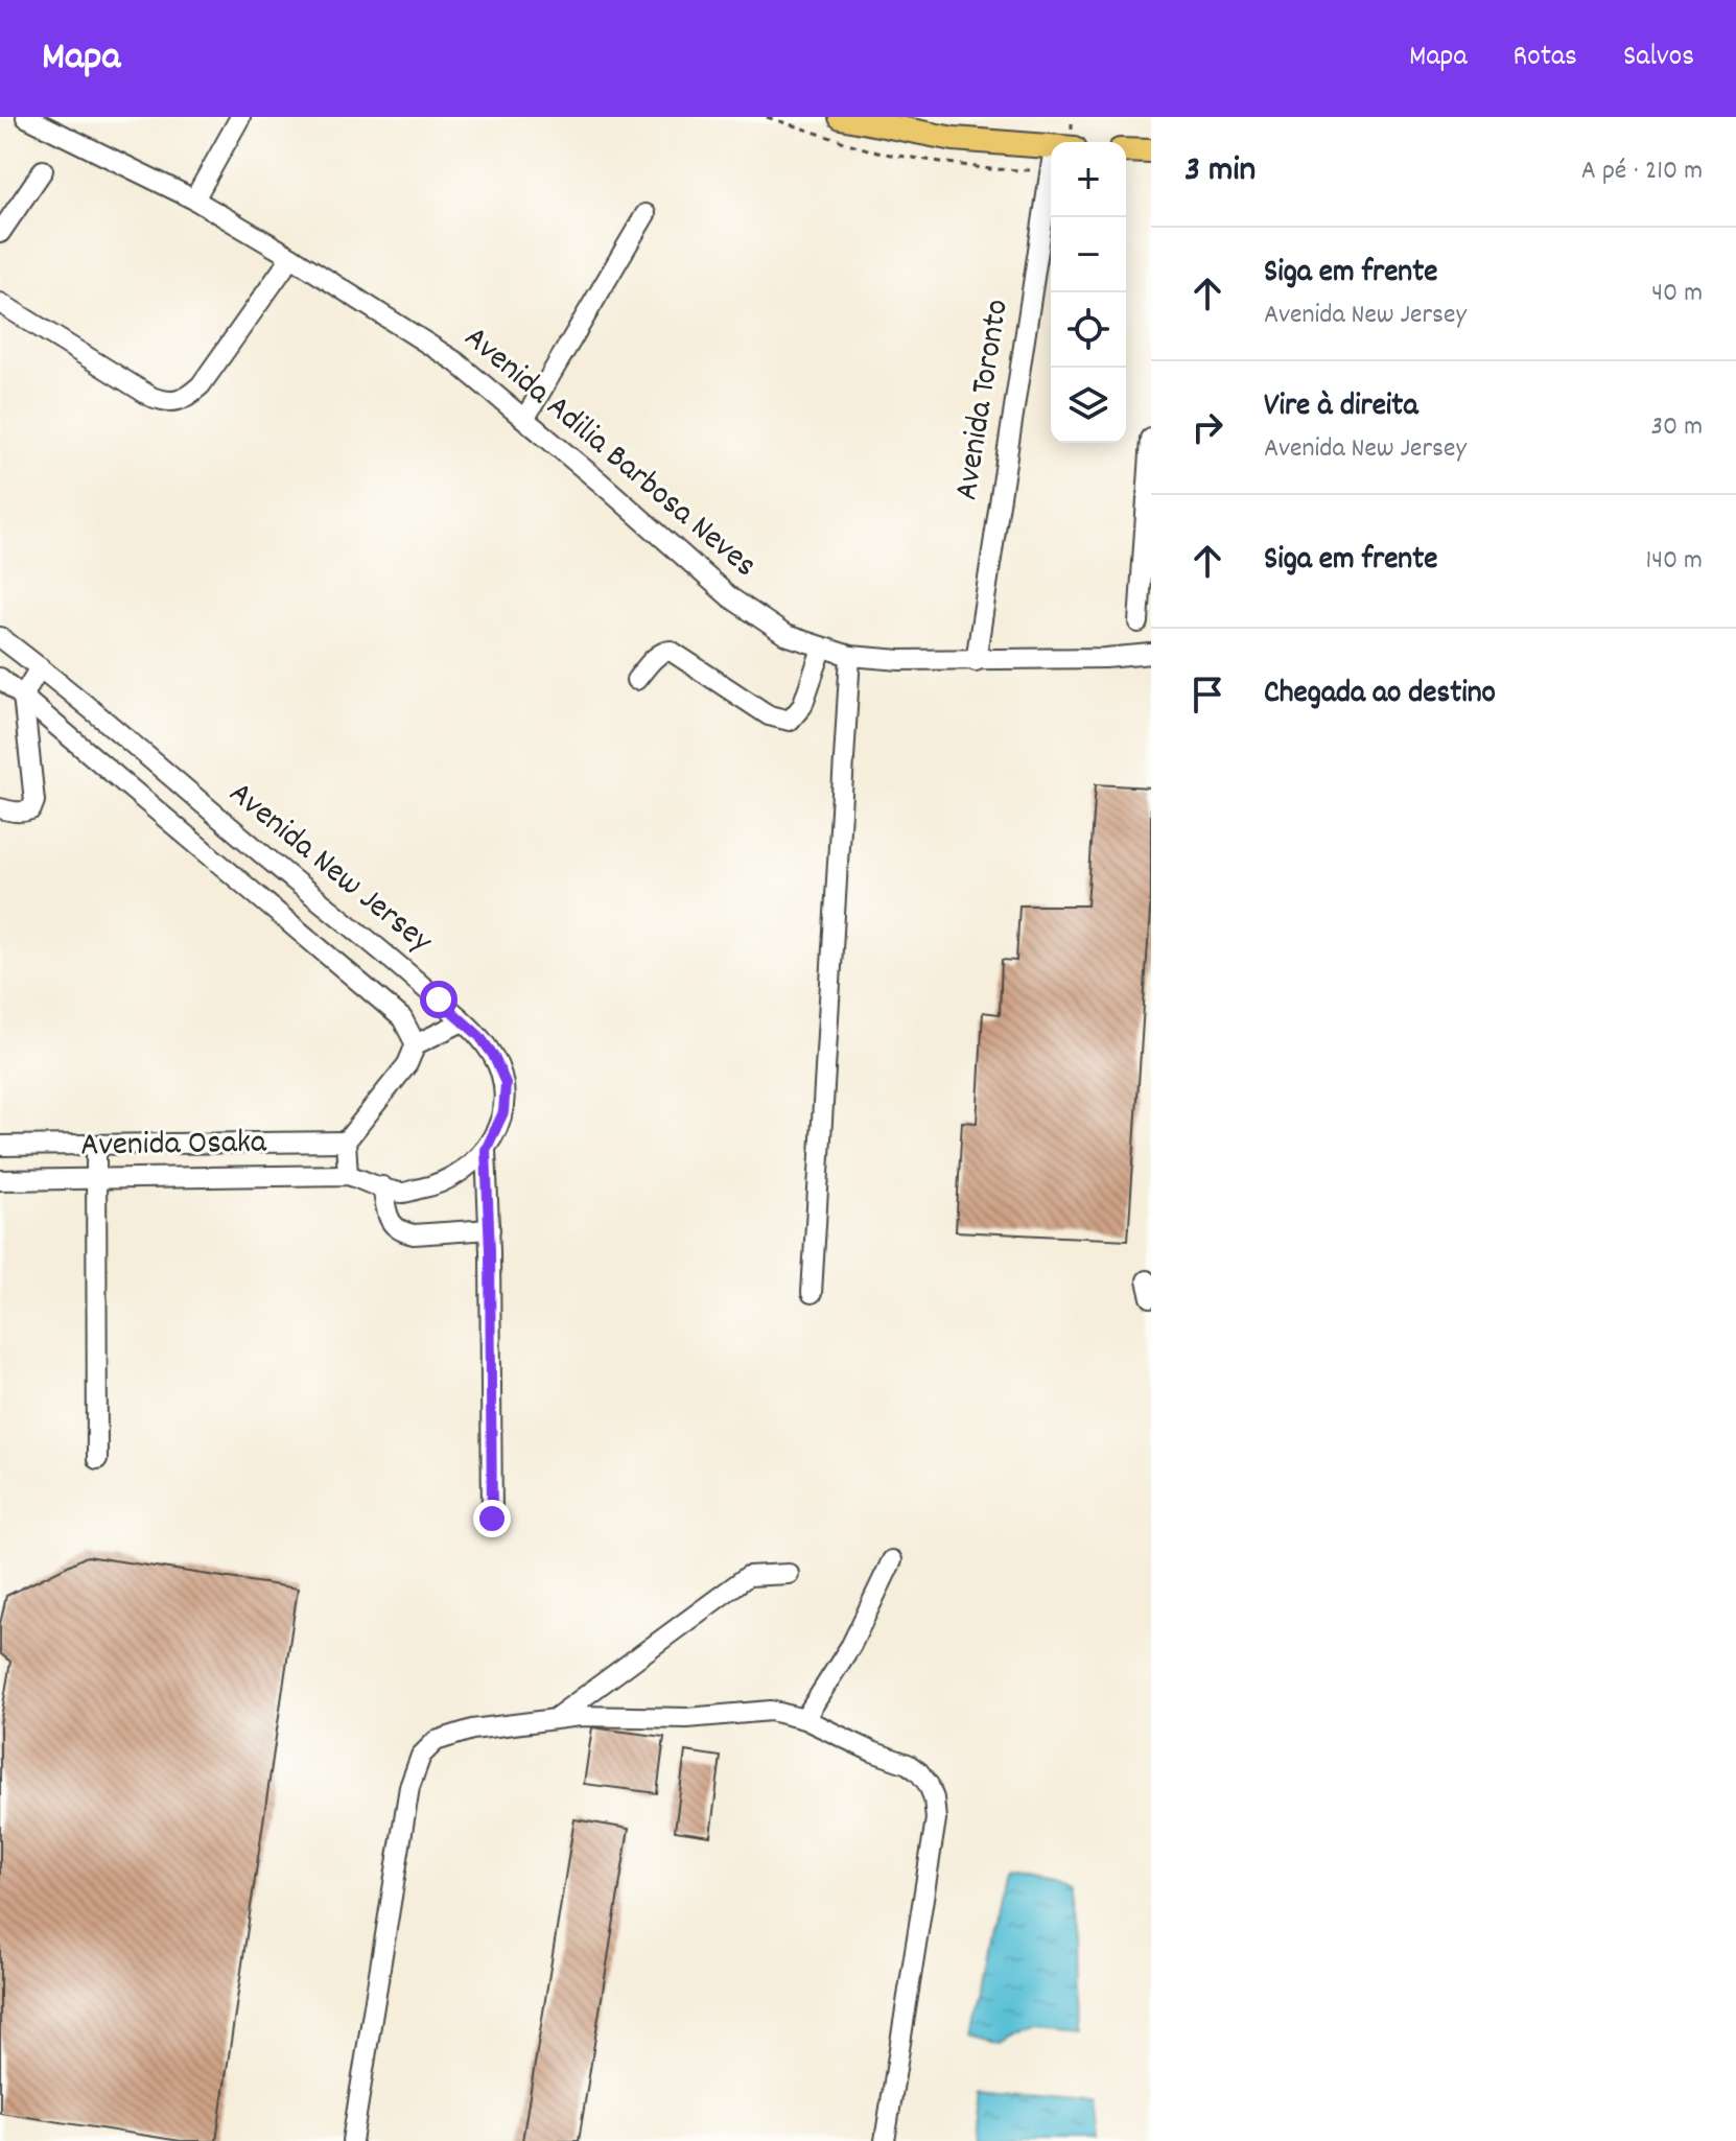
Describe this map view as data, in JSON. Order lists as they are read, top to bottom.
{
  "streets": {
    "street": [
      "Avenida Toronto",
      "Avenida Adilia Barbosa Neves",
      "Avenida New Jersey",
      "Avenida Osaka"
    ]
  },
  "crossings": [
    ["Avenida Toronto", "Avenida Adilia Barbosa Neves"],
    ["Avenida New Jersey", "Avenida Osaka"]
  ],
  "page": {
    "header": "Mapa",
    "nav": ["Mapa", "Rotas", "Salvos"],
    "heading": ["3 min", "A pé · 210 m"],
    "map_buttons": ["+", "−"],
    "list": [
      ["Siga em frente", "Avenida New Jersey", "40 m"],
      ["Vire à direita", "Avenida New Jersey", "30 m"],
      ["Siga em frente", "140 m"],
      "Chegada ao destino"
    ]
  }
}
